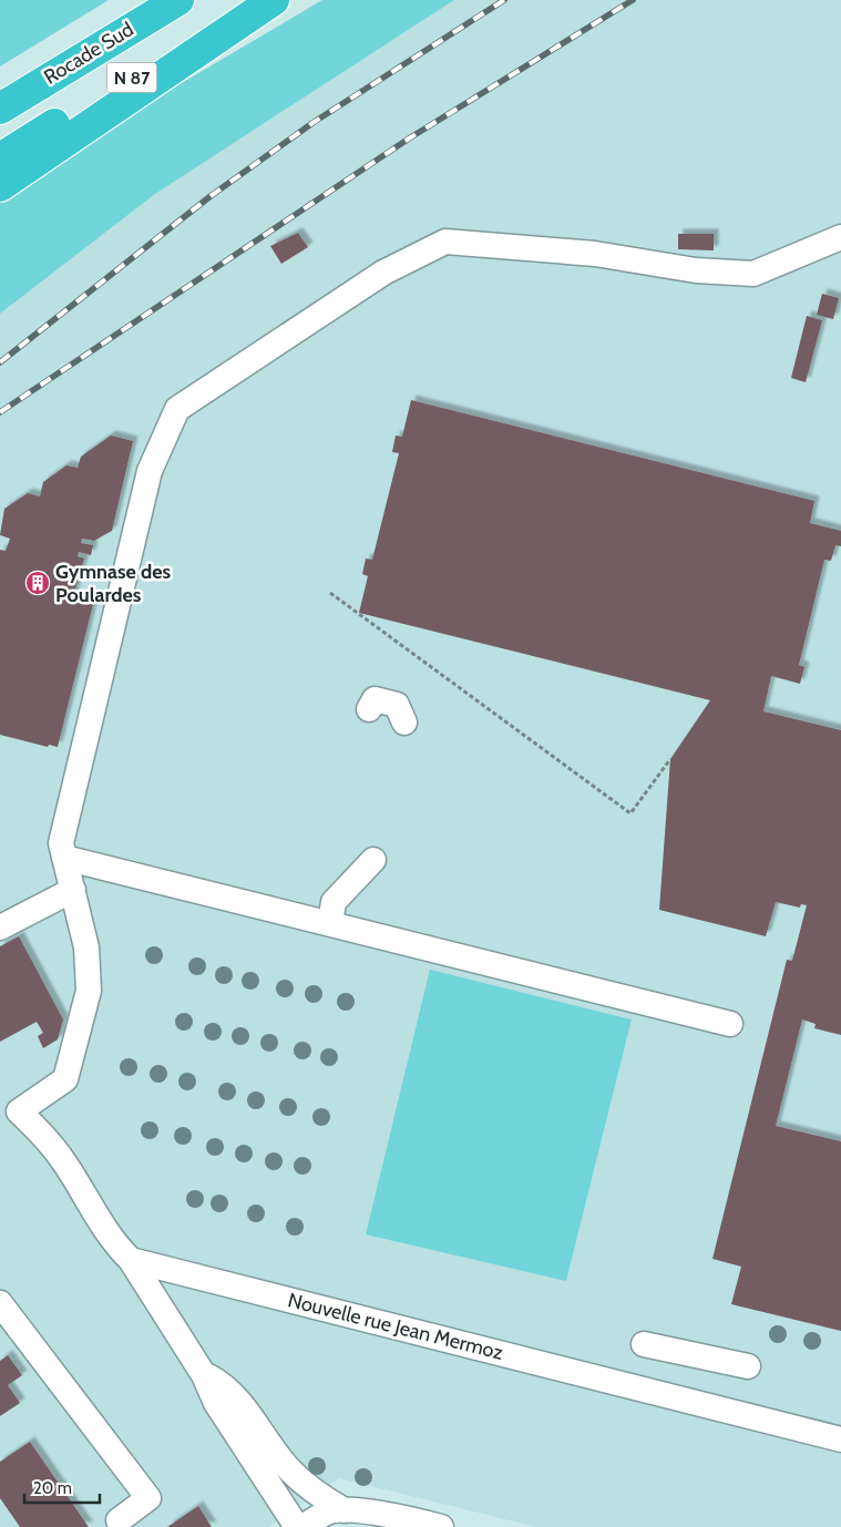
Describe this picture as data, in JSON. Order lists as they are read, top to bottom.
{
  "streets": {
    "highway": ["Rocade Sud", "N 87"],
    "street": ["Nouvelle rue Jean Mermoz"]
  },
  "places": {
    "building": ["Gymnase des Poulardes"]
  },
  "scale_bar": "20 m"
}
